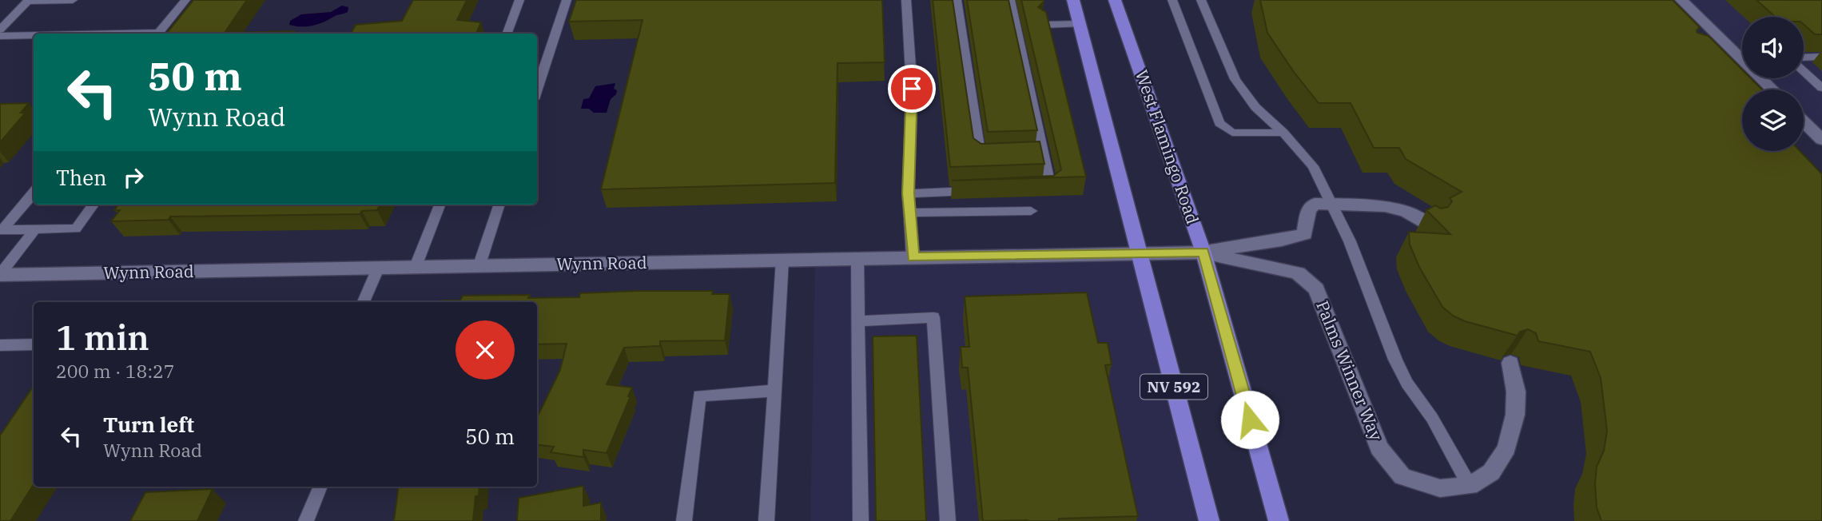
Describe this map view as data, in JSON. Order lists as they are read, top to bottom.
{
  "streets": {
    "main road": ["West Flamingo Road", "NV 592"],
    "street": ["Wynn Road", "Palms Winner Way"]
  },
  "crossings": [
    ["West Flamingo Road", "Wynn Road"],
    ["West Flamingo Road", "Palms Winner Way"],
    ["Wynn Road", "Palms Winner Way"],
    ["Wynn Road", "NV 592"]
  ],
  "page": {
    "turn": ["50 m", "Wynn Road"],
    "then": "Then",
    "heading": ["1 min", "200 m · 18:27"],
    "list": [
      {
        "name": "Turn left",
        "note": "Wynn Road",
        "value": "50 m"
      }
    ]
  }
}
